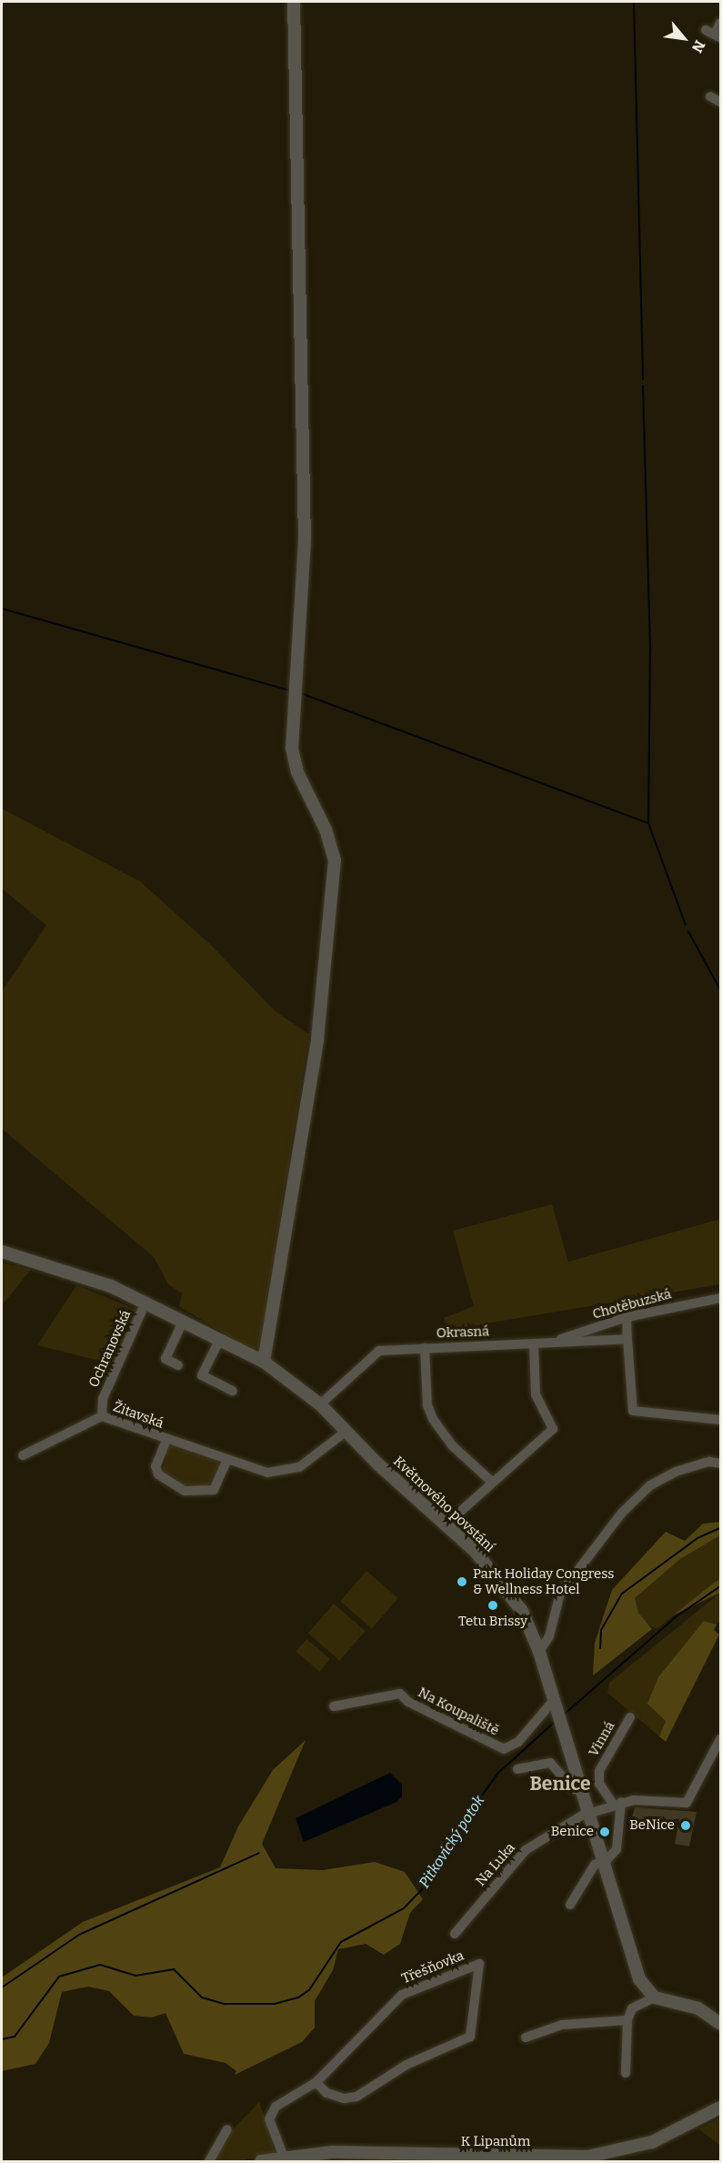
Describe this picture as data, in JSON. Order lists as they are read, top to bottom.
{
  "streets": {
    "street": [
      "Chotěbuzská",
      "Okrasná",
      "Ochranovská",
      "Žitavská",
      "Květnového povstání",
      "Na Koupaliště",
      "Vinná",
      "Na Luka",
      "Třešňovka",
      "K Lipanům"
    ]
  },
  "crossings": [
    ["Chotěbuzská", "Okrasná"],
    ["Okrasná", "Květnového povstání"],
    ["Ochranovská", "Žitavská"],
    ["Ochranovská", "Květnového povstání"],
    ["Žitavská", "Květnového povstání"],
    ["Květnového povstání", "Na Koupaliště"],
    ["Květnového povstání", "Na Luka"],
    ["Vinná", "Na Luka"],
    ["Třešňovka", "K Lipanům"]
  ],
  "districts": ["Benice"],
  "water": ["Pitkovický potok"],
  "places": [
    "Park Holiday Congress & Wellness Hotel",
    "Tetu Brissy",
    "BeNice",
    "Benice"
  ],
  "north": "bottom right"
}
